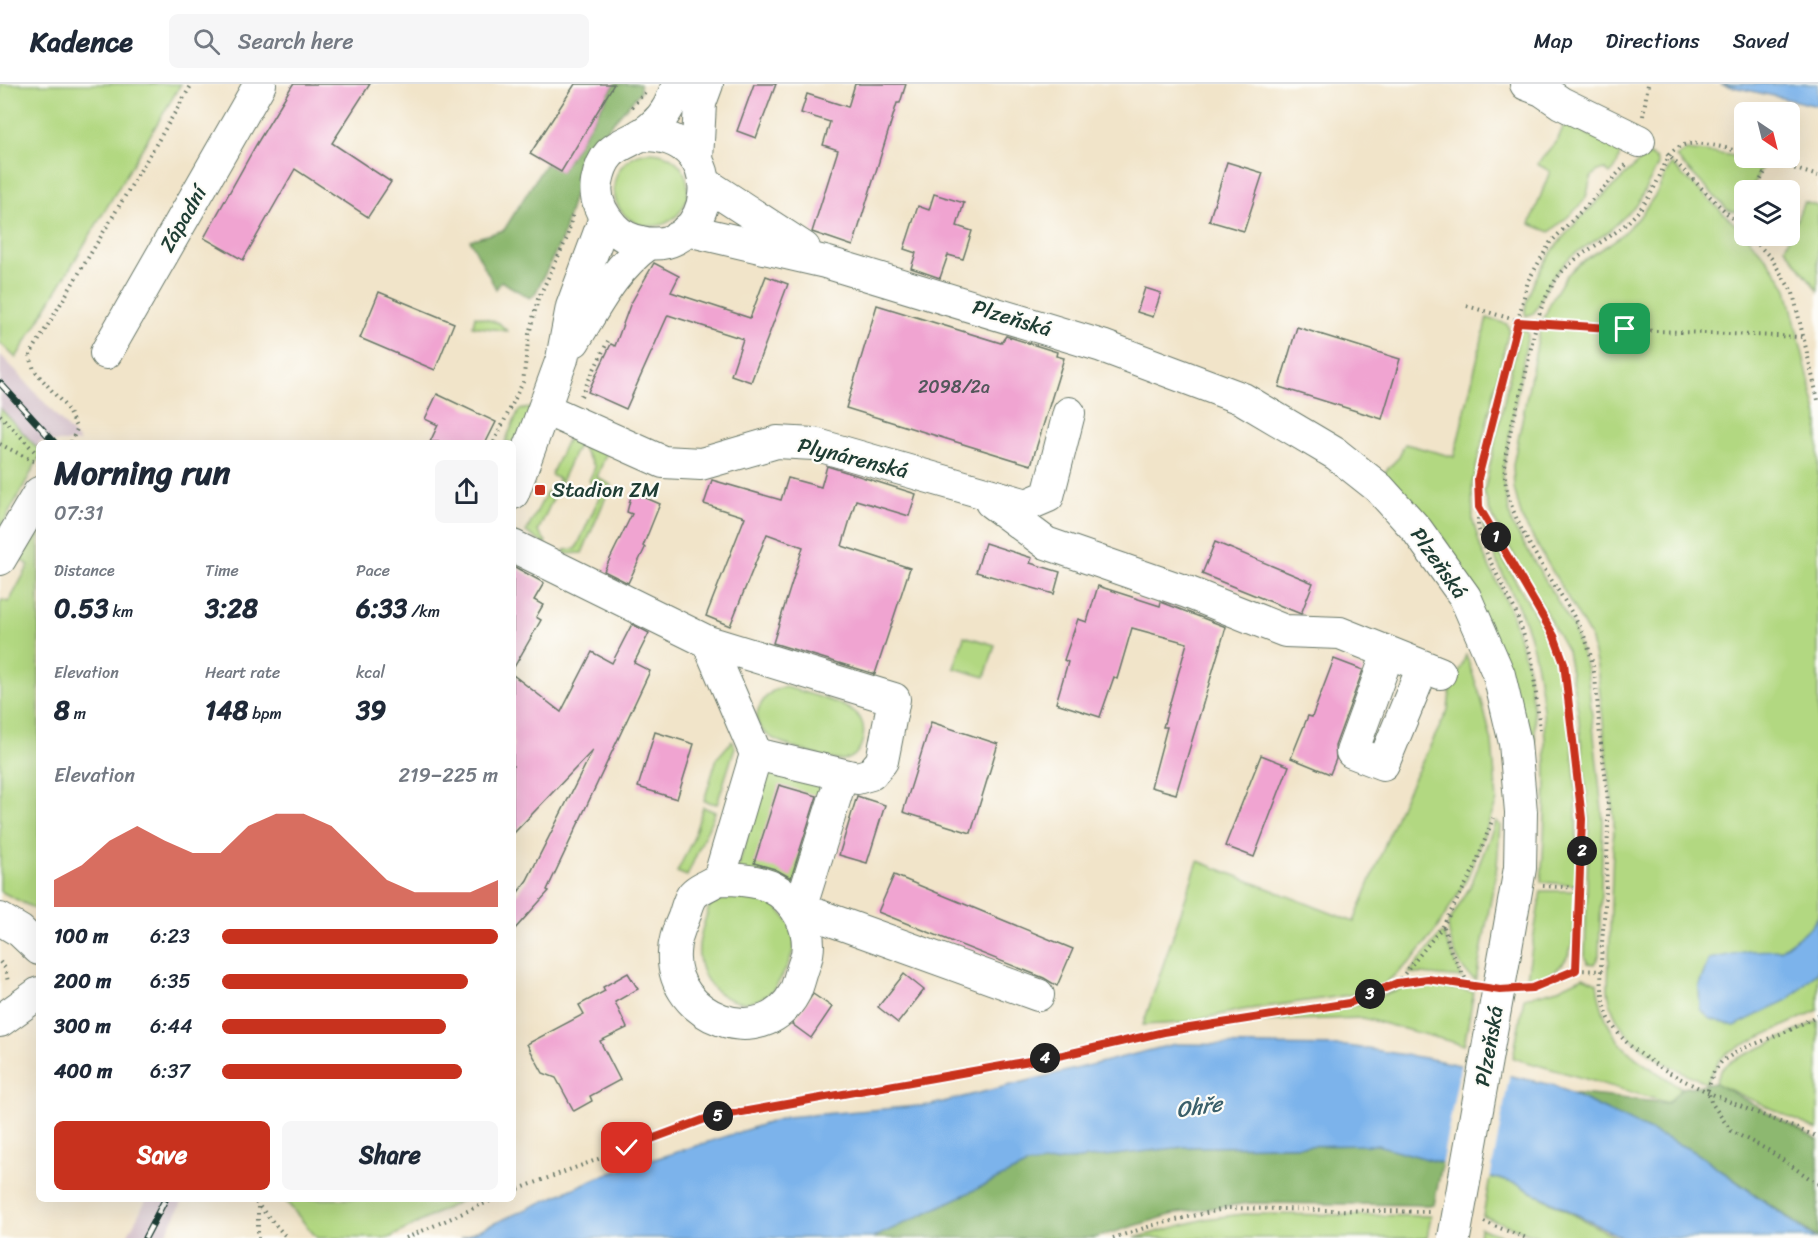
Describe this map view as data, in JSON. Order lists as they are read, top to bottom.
{
  "streets": {
    "street": ["Západní", "Plzeňská", "Plynárenská"]
  },
  "water": ["Ohře"],
  "places": {
    "transit": ["Stadion ZM"]
  },
  "house_numbers": ["2098/2a"],
  "north": "bottom right",
  "page": {
    "header": "Kadence",
    "search": "Search here",
    "nav": ["Map", "Directions", "Saved"],
    "heading": ["Morning run", "07:31"],
    "pins": [
      "1",
      "2",
      "3",
      "4",
      "5"
    ],
    "stats": [
      ["Distance", "0.53 km"],
      ["Time", "3:28"],
      ["Pace", "6:33 /km"],
      ["Elevation", "8 m"],
      ["Heart rate", "148 bpm"],
      ["kcal", "39"]
    ],
    "chart": ["Elevation", "219–225 m"],
    "list": [
      {
        "name": "100 m",
        "note": "6:23"
      },
      {
        "name": "200 m",
        "note": "6:35"
      },
      {
        "name": "300 m",
        "note": "6:44"
      },
      {
        "name": "400 m",
        "note": "6:37"
      }
    ],
    "buttons": ["Save", "Share"]
  }
}
